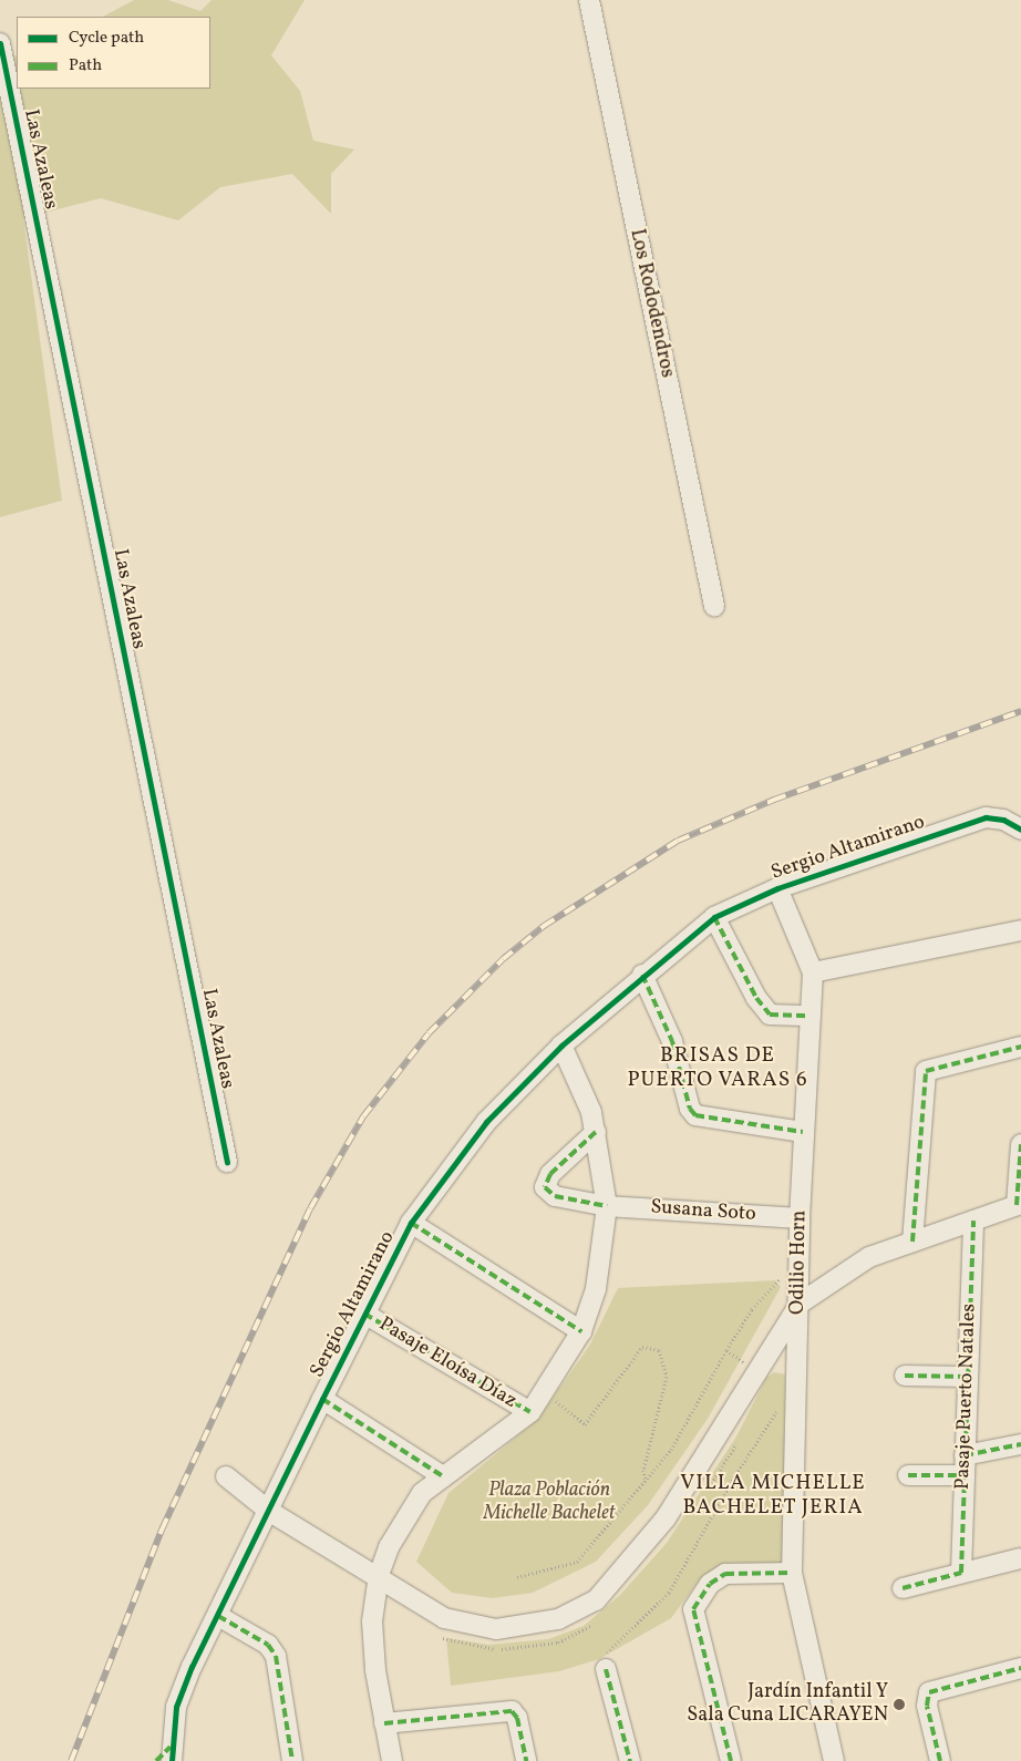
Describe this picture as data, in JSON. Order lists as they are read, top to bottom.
{
  "streets": {
    "street": [
      "Las Azaleas",
      "Los Rododendros",
      "Sergio Altamirano",
      "Susana Soto",
      "Odilio Horn",
      "Pasaje Eloísa Díaz",
      "Pasaje Puerto Natales"
    ]
  },
  "crossings": [
    ["Sergio Altamirano", "Pasaje Eloísa Díaz"],
    ["Susana Soto", "Odilio Horn"]
  ],
  "districts": ["BRISAS DE PUERTO VARAS 6", "VILLA MICHELLE BACHELET JERIA"],
  "parks": ["Plaza Población Michelle Bachelet"],
  "places": ["Jardín Infantil Y Sala Cuna LICARAYEN"],
  "legend": ["Cycle path", "Path"]
}
